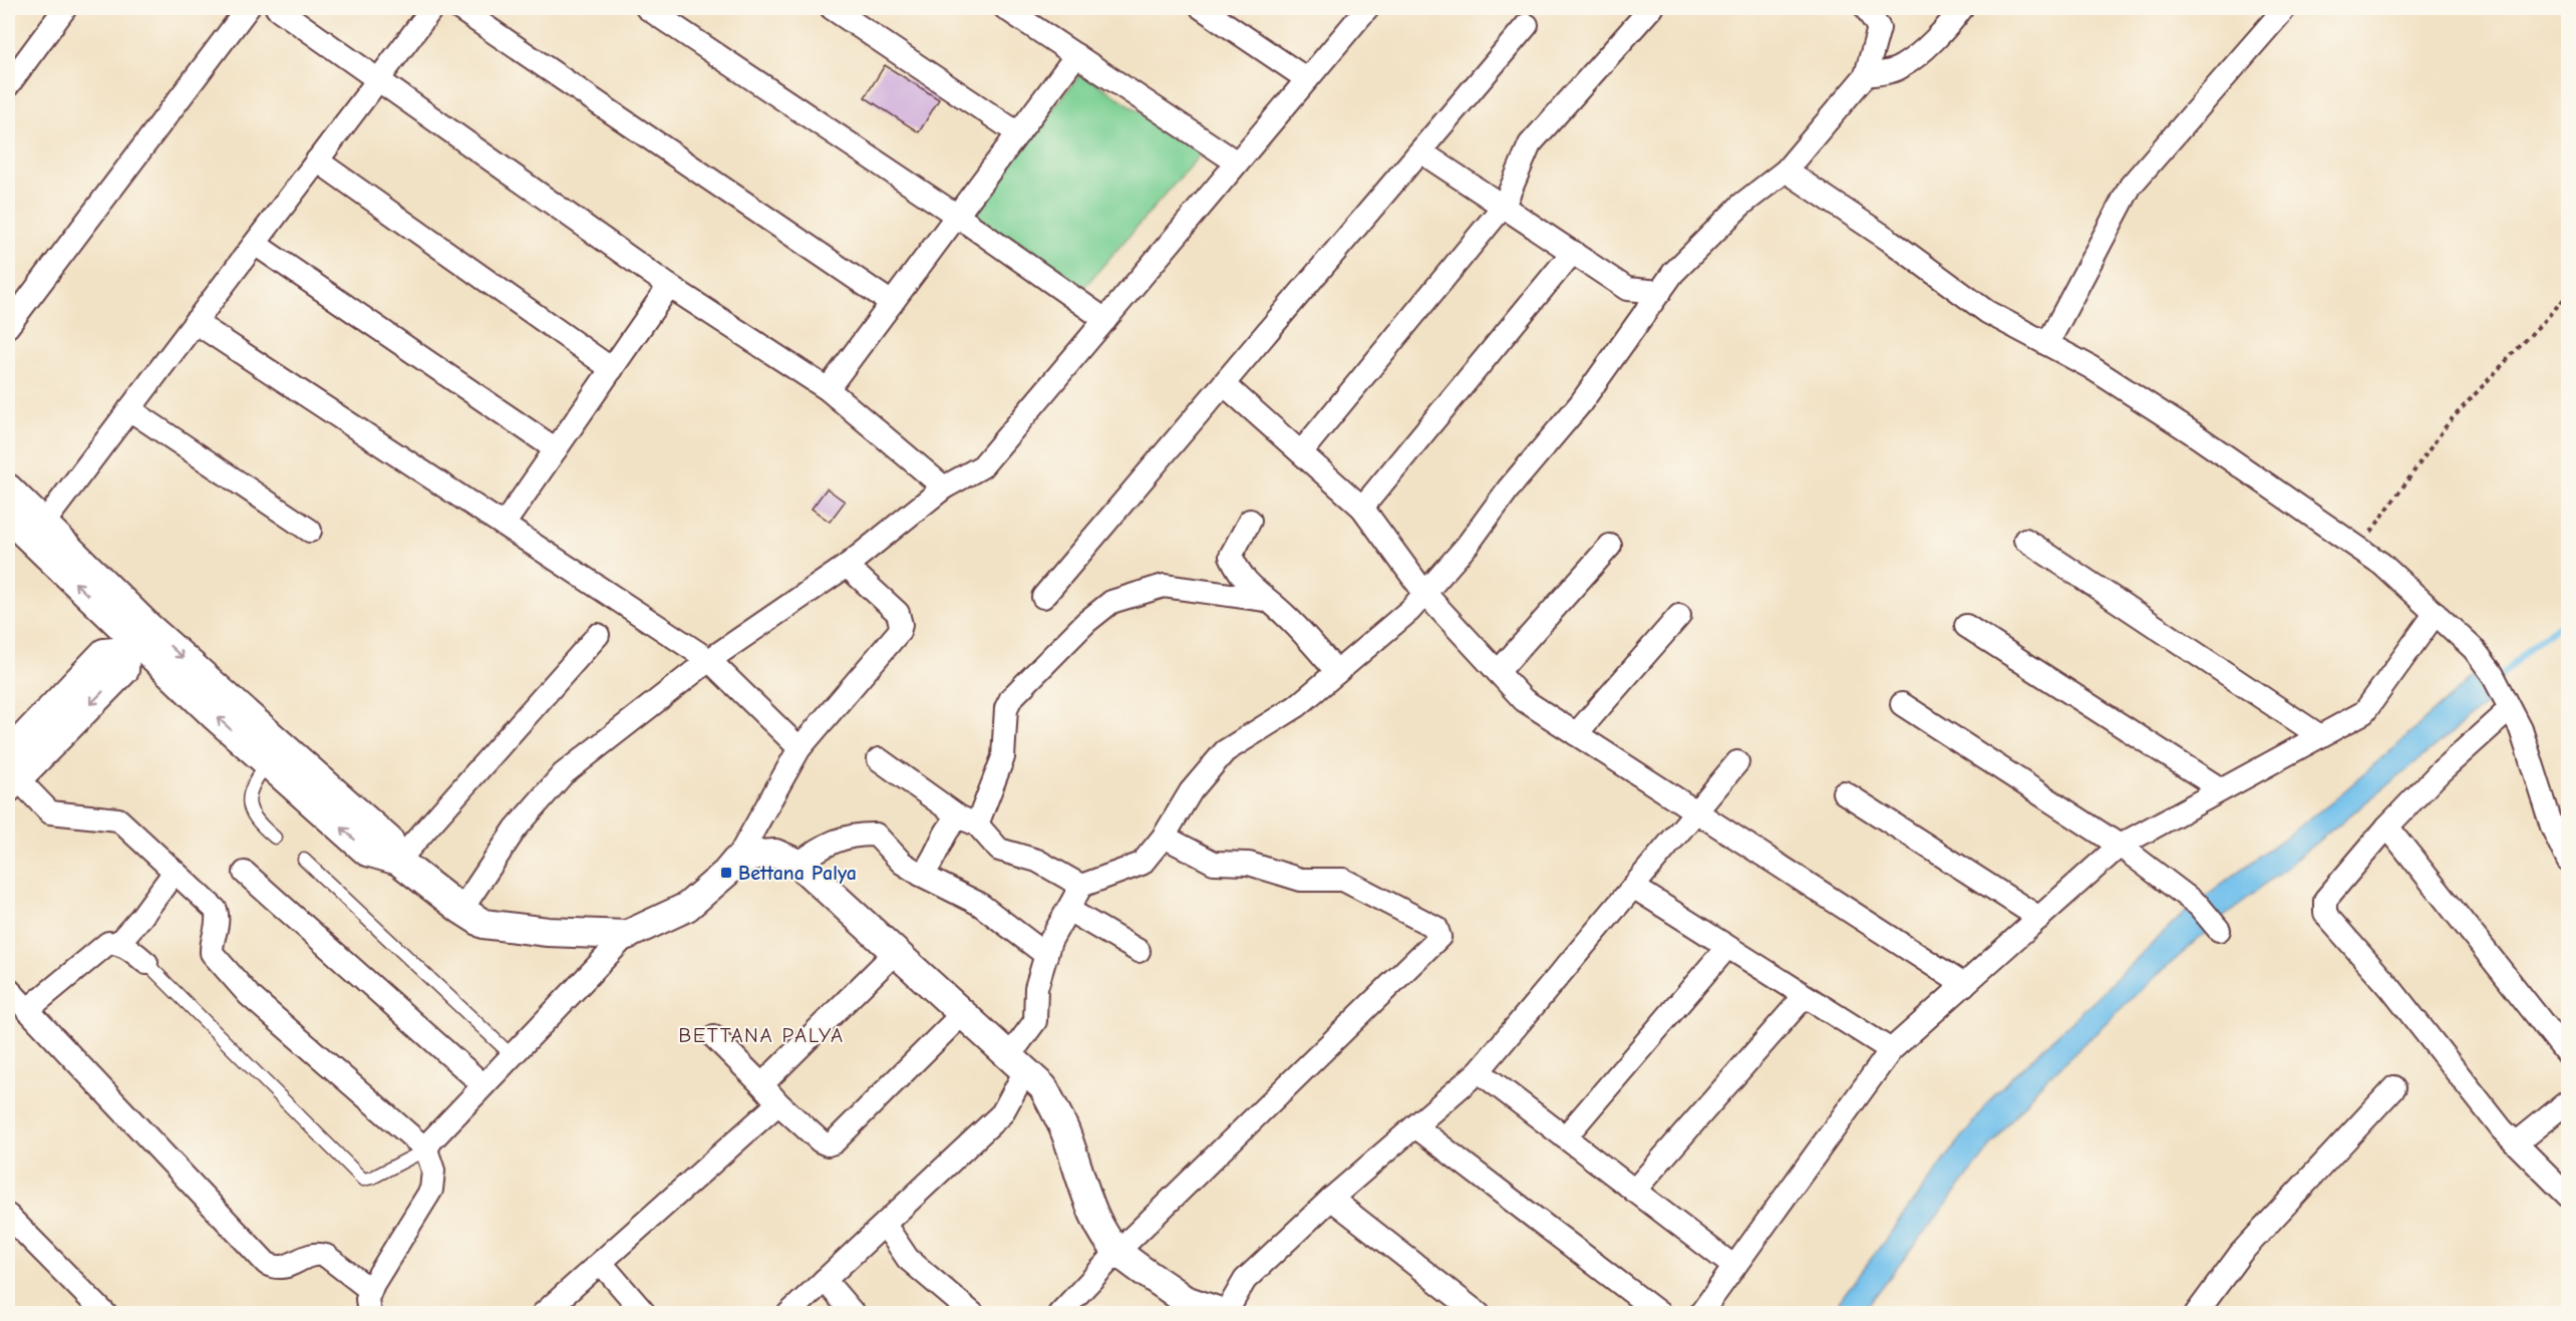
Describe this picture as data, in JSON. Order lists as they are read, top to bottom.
{
  "districts": ["BETTANA PALYA"],
  "places": {
    "transit": ["Bettana Palya"]
  }
}
